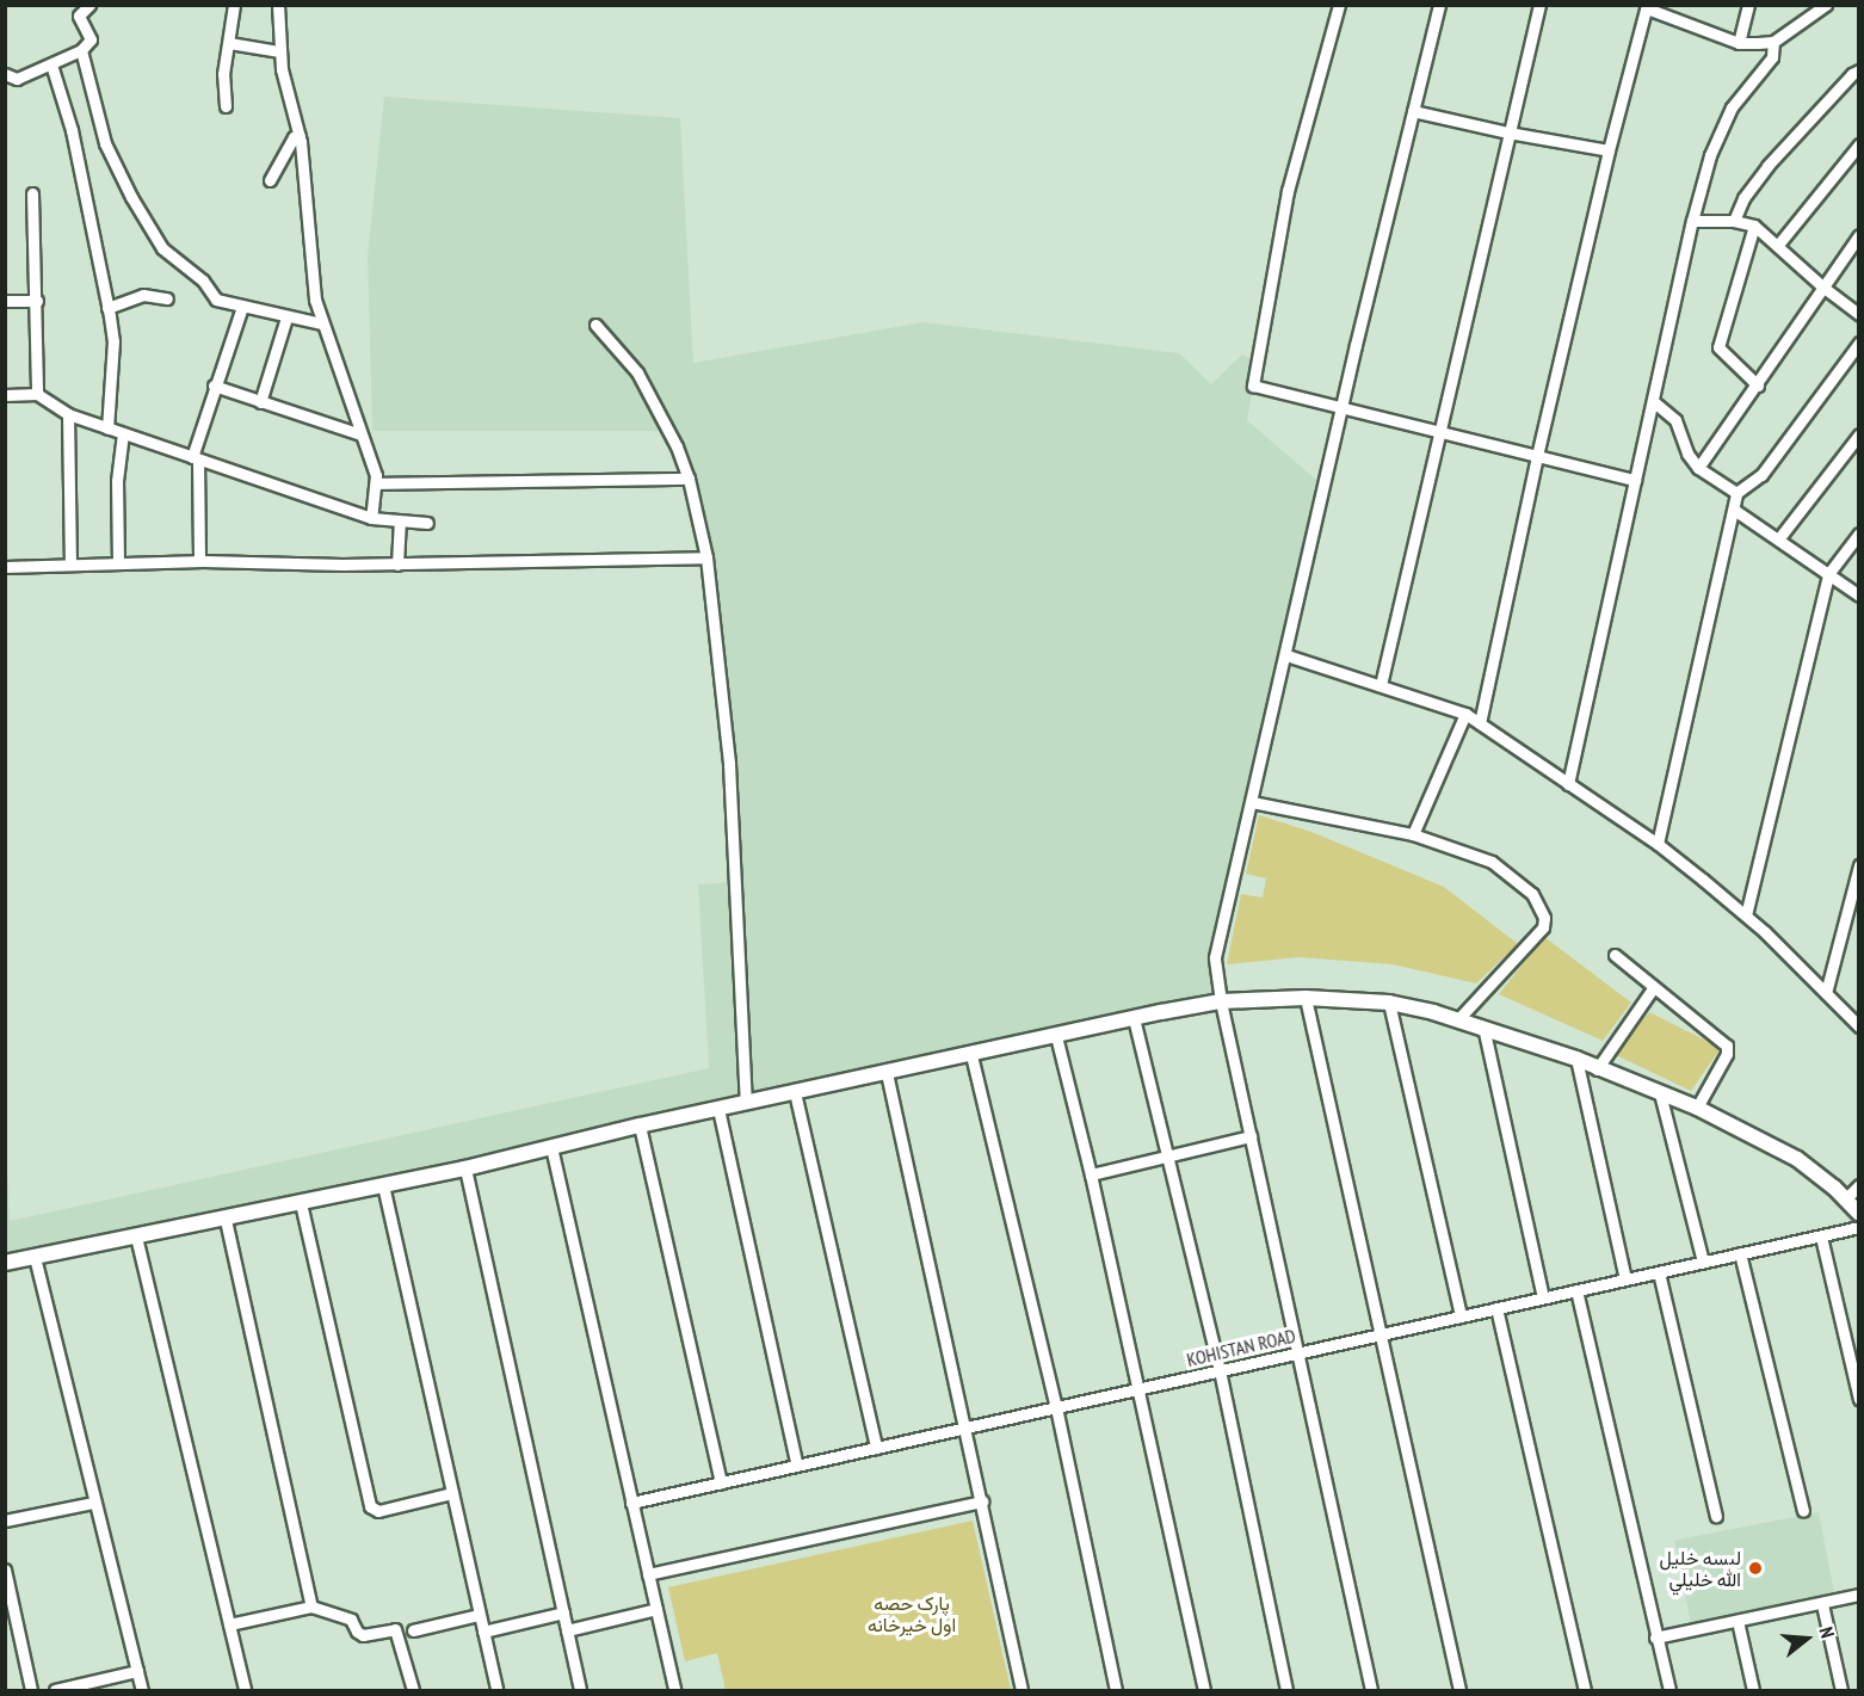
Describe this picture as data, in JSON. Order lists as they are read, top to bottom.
{
  "streets": {
    "street": ["KOHISTAN ROAD"]
  },
  "parks": ["پارک حصه اول خیرخانه"],
  "places": ["ليسه خليل الله خليلي"],
  "north": "right"
}
